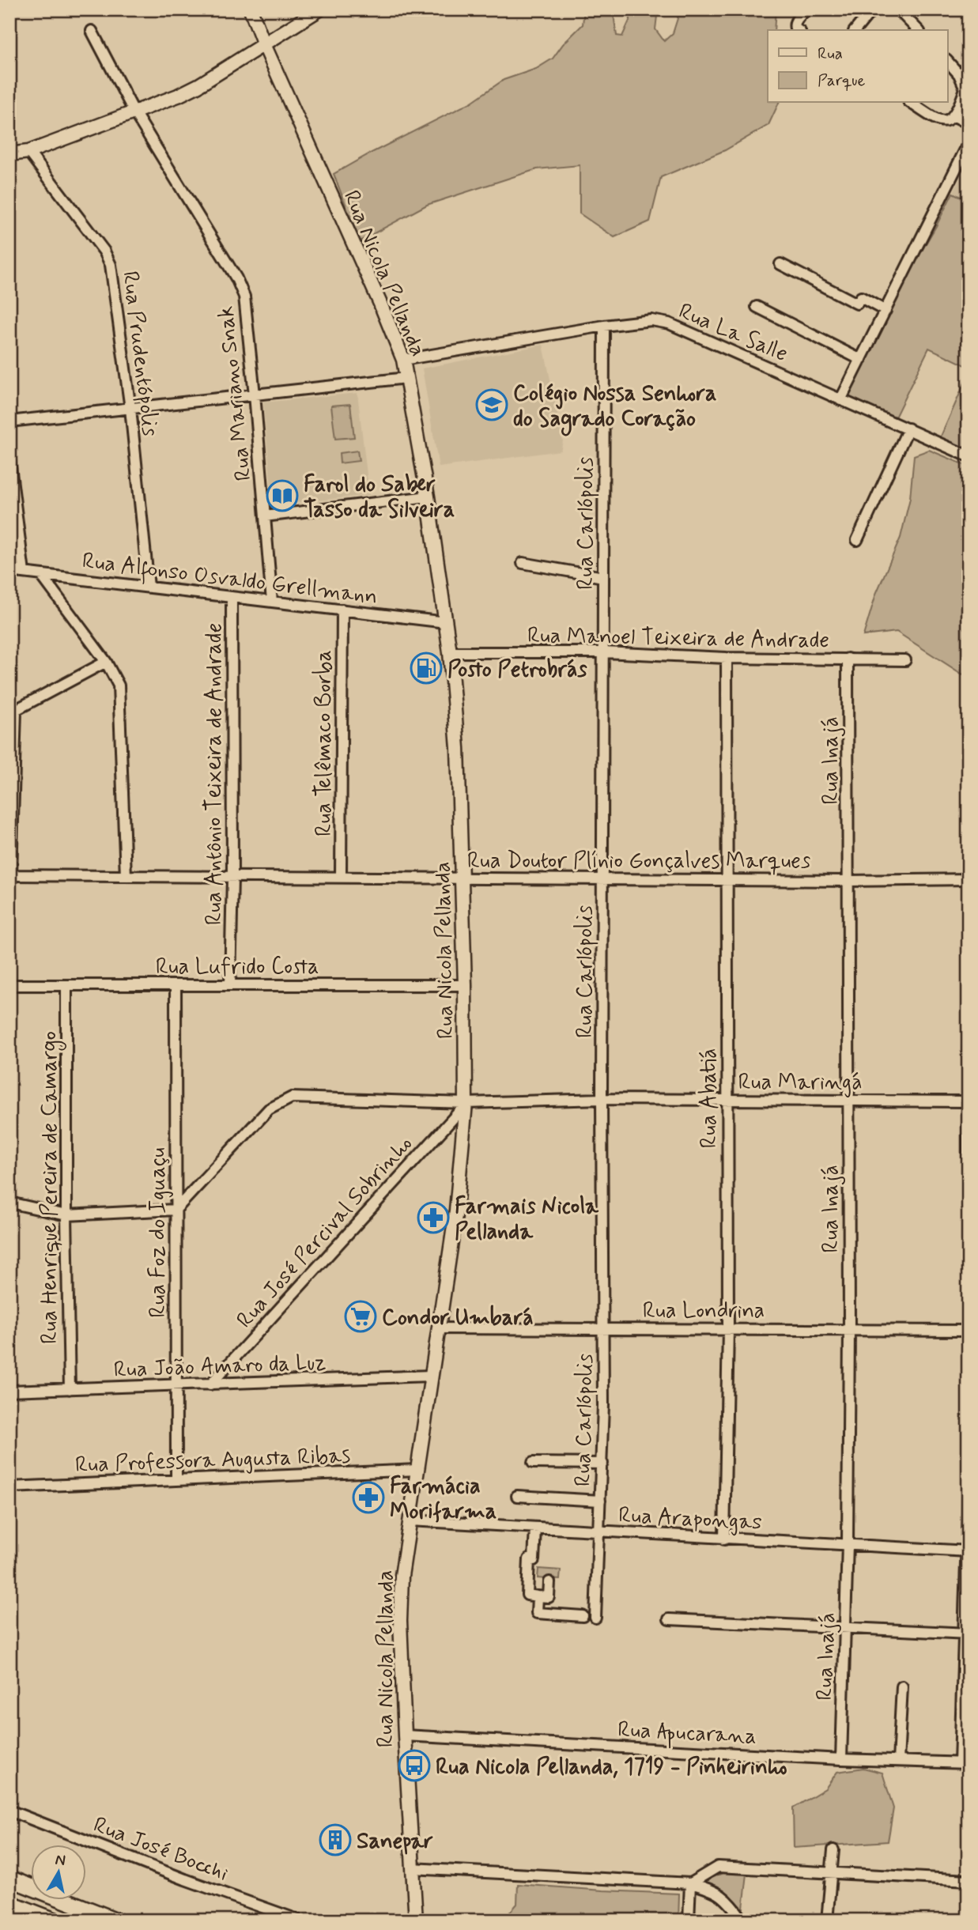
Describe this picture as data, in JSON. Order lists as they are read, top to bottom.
{
  "streets": {
    "main road": ["Rua Nicola Pellanda"],
    "street": [
      "Rua La Salle",
      "Rua Prudentópolis",
      "Rua Mariano Snak",
      "Rua Carlópolis",
      "Rua Alfonso Osvaldo Grellmann",
      "Rua Manoel Teixeira de Andrade",
      "Rua Telêmaco Borba",
      "Rua Inajá",
      "Rua Antônio Teixeira de Andrade",
      "Rua Doutor Plínio Gonçalves Marques",
      "Rua Lufrido Costa",
      "Rua Maringá",
      "Rua Abatiá",
      "Rua Henrique Pereira de Camargo",
      "Rua José Percival Sobrinho",
      "Rua Foz do Iguaçu",
      "Rua Londrina",
      "Rua João Amaro da Luz",
      "Rua Professora Augusta Ribas",
      "Rua Arapongas",
      "Rua Apucarana",
      "Rua José Bocchi"
    ]
  },
  "crossings": [
    ["Rua Nicola Pellanda", "Rua La Salle"],
    ["Rua Nicola Pellanda", "Rua Alfonso Osvaldo Grellmann"],
    ["Rua Nicola Pellanda", "Rua Manoel Teixeira de Andrade"],
    ["Rua Nicola Pellanda", "Rua Doutor Plínio Gonçalves Marques"],
    ["Rua Nicola Pellanda", "Rua Lufrido Costa"],
    ["Rua Nicola Pellanda", "Rua Maringá"],
    ["Rua Nicola Pellanda", "Rua José Percival Sobrinho"],
    ["Rua Nicola Pellanda", "Rua Londrina"],
    ["Rua Nicola Pellanda", "Rua João Amaro da Luz"],
    ["Rua Nicola Pellanda", "Rua Professora Augusta Ribas"],
    ["Rua Nicola Pellanda", "Rua Arapongas"],
    ["Rua Nicola Pellanda", "Rua Apucarana"],
    ["Rua La Salle", "Rua Carlópolis"],
    ["Rua Prudentópolis", "Rua Alfonso Osvaldo Grellmann"],
    ["Rua Mariano Snak", "Rua Alfonso Osvaldo Grellmann"],
    ["Rua Carlópolis", "Rua Manoel Teixeira de Andrade"],
    ["Rua Carlópolis", "Rua Doutor Plínio Gonçalves Marques"],
    ["Rua Carlópolis", "Rua Maringá"],
    ["Rua Carlópolis", "Rua Londrina"],
    ["Rua Carlópolis", "Rua Arapongas"],
    ["Rua Alfonso Osvaldo Grellmann", "Rua Telêmaco Borba"],
    ["Rua Alfonso Osvaldo Grellmann", "Rua Antônio Teixeira de Andrade"],
    ["Rua Manoel Teixeira de Andrade", "Rua Inajá"],
    ["Rua Manoel Teixeira de Andrade", "Rua Abatiá"],
    ["Rua Telêmaco Borba", "Rua Doutor Plínio Gonçalves Marques"],
    ["Rua Inajá", "Rua Doutor Plínio Gonçalves Marques"],
    ["Rua Inajá", "Rua Maringá"],
    ["Rua Inajá", "Rua Londrina"],
    ["Rua Inajá", "Rua Arapongas"],
    ["Rua Inajá", "Rua Apucarana"],
    ["Rua Antônio Teixeira de Andrade", "Rua Doutor Plínio Gonçalves Marques"],
    ["Rua Antônio Teixeira de Andrade", "Rua Lufrido Costa"],
    ["Rua Doutor Plínio Gonçalves Marques", "Rua Abatiá"],
    ["Rua Lufrido Costa", "Rua Henrique Pereira de Camargo"],
    ["Rua Lufrido Costa", "Rua Foz do Iguaçu"],
    ["Rua Maringá", "Rua Abatiá"],
    ["Rua Maringá", "Rua José Percival Sobrinho"],
    ["Rua Maringá", "Rua Foz do Iguaçu"],
    ["Rua Abatiá", "Rua Londrina"],
    ["Rua Abatiá", "Rua Arapongas"],
    ["Rua Henrique Pereira de Camargo", "Rua João Amaro da Luz"],
    ["Rua José Percival Sobrinho", "Rua João Amaro da Luz"],
    ["Rua Foz do Iguaçu", "Rua João Amaro da Luz"],
    ["Rua Foz do Iguaçu", "Rua Professora Augusta Ribas"]
  ],
  "places": {
    "school or university": ["Colégio Nossa Senhora do Sagrado Coração"],
    "library": ["Farol do Saber Tasso da Silveira"],
    "fuel station": ["Posto Petrobrás"],
    "pharmacy": ["Farmais Nicola Pellanda", "Farmácia Morifarma"],
    "supermarket": ["Condor Umbará"],
    "bus stop": ["Rua Nicola Pellanda, 1719 - Pinheirinho"],
    "building": ["Sanepar"]
  },
  "legend": ["Rua", "Parque"],
  "north": "top"
}
